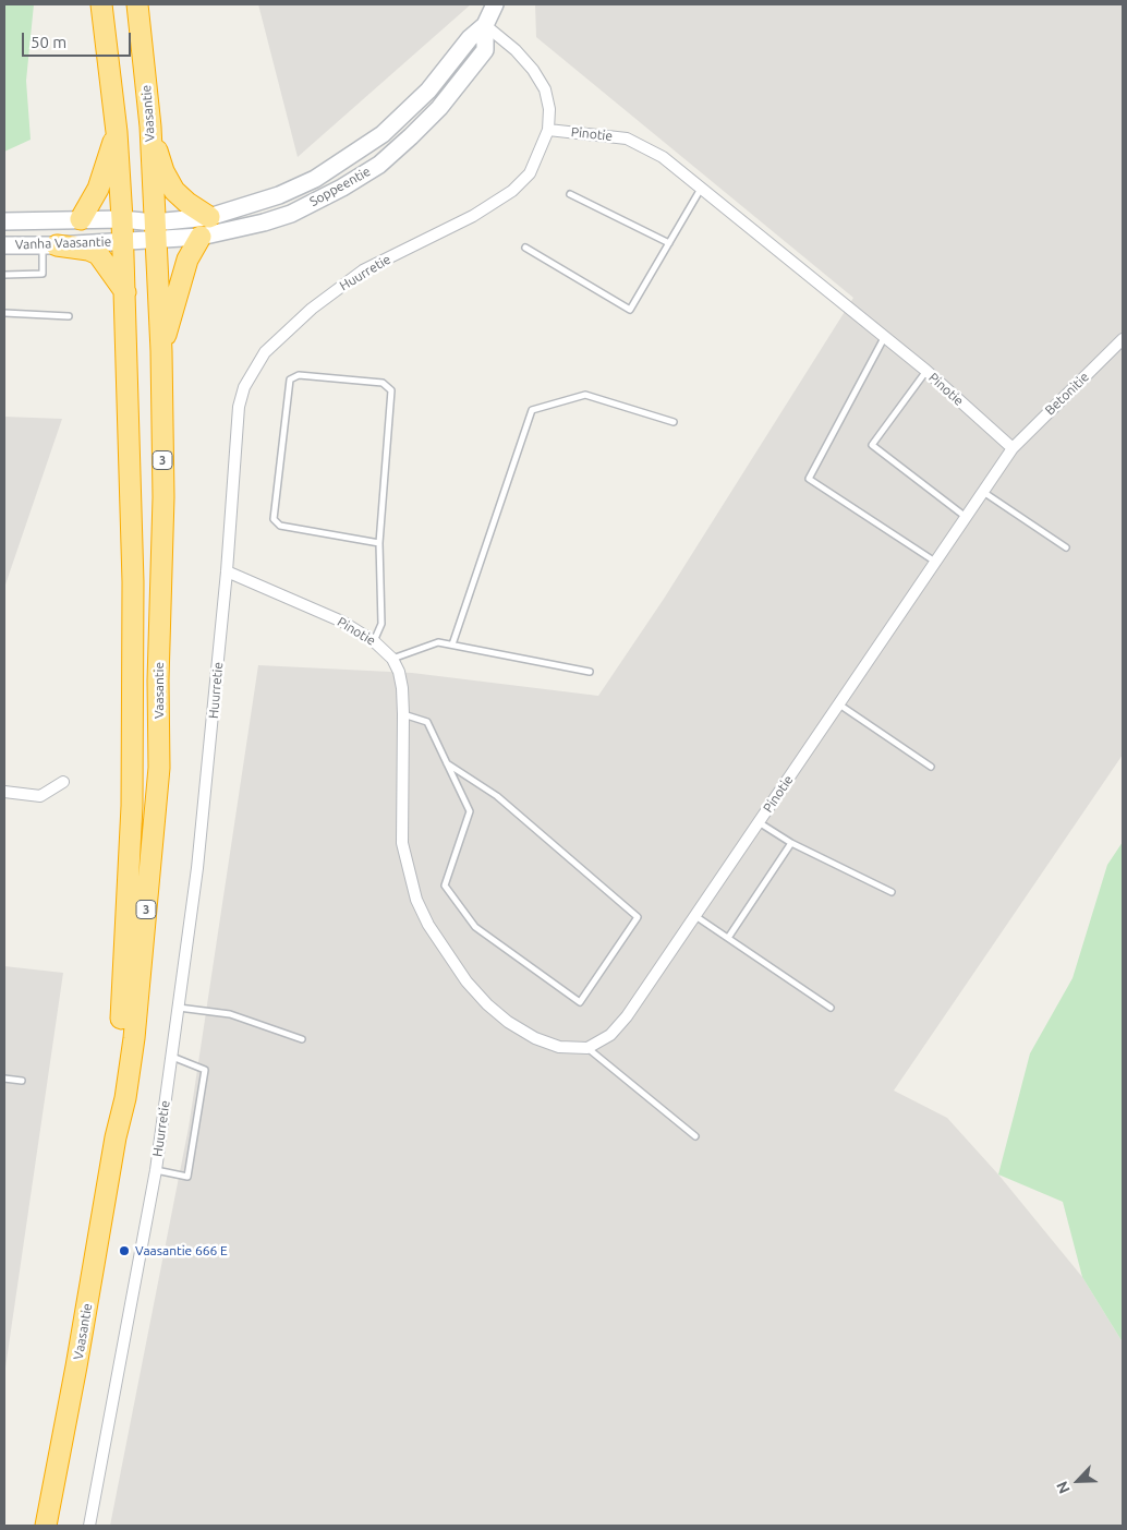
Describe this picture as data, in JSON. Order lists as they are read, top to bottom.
{
  "streets": {
    "highway": ["Vaasantie", "3"],
    "main road": ["Soppeentie", "Vanha Vaasantie"],
    "street": ["Pinotie", "Huurretie", "Betonitie"]
  },
  "crossings": [
    ["Vaasantie", "Soppeentie"],
    ["Vaasantie", "Vanha Vaasantie"],
    ["Vaasantie", "3"],
    ["Pinotie", "Huurretie"],
    ["Pinotie", "Betonitie"],
    ["Soppeentie", "Vanha Vaasantie"],
    ["Soppeentie", "Huurretie"],
    ["Soppeentie", "3"],
    ["Vanha Vaasantie", "3"]
  ],
  "places": ["Vaasantie 666 E"],
  "scale_bar": "50 m",
  "north": "bottom left"
}
